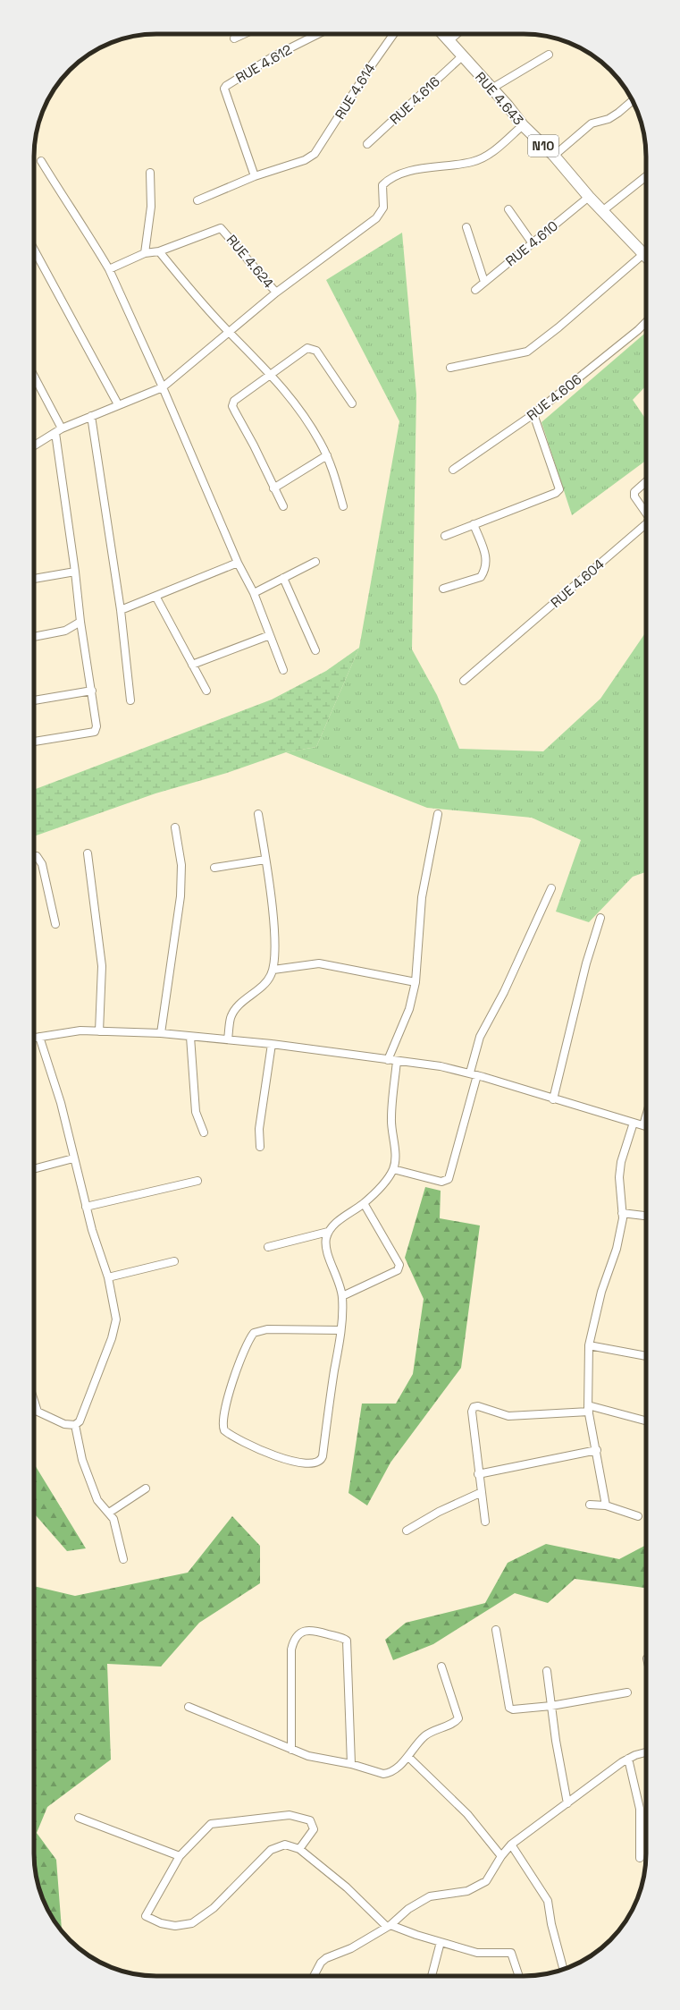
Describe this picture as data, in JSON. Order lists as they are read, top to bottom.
{
  "streets": {
    "highway": ["RUE 4.643", "N10"],
    "street": [
      "RUE 4.612",
      "RUE 4.614",
      "RUE 4.616",
      "RUE 4.610",
      "RUE 4.624",
      "RUE 4.606",
      "RUE 4.604"
    ]
  },
  "crossings": [
    ["RUE 4.612", "RUE 4.614"],
    ["RUE 4.643", "RUE 4.616"],
    ["RUE 4.643", "RUE 4.610"],
    ["RUE 4.643", "RUE 4.624"]
  ]
}
